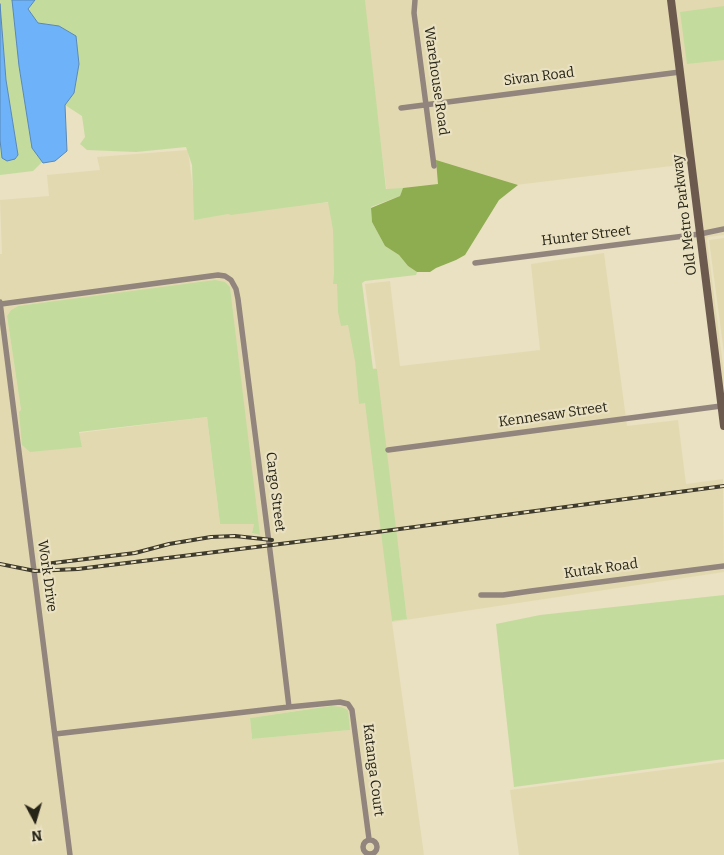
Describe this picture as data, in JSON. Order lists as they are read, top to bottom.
{
  "streets": {
    "street": [
      "Sivan Road",
      "Warehouse Road",
      "Old Metro Parkway",
      "Hunter Street",
      "Kennesaw Street",
      "Cargo Street",
      "Kutak Road",
      "Work Drive",
      "Katanga Court"
    ]
  },
  "crossings": [
    ["Sivan Road", "Warehouse Road"],
    ["Sivan Road", "Old Metro Parkway"],
    ["Old Metro Parkway", "Hunter Street"],
    ["Old Metro Parkway", "Kennesaw Street"],
    ["Cargo Street", "Work Drive"],
    ["Cargo Street", "Katanga Court"]
  ],
  "north": "bottom"
}
